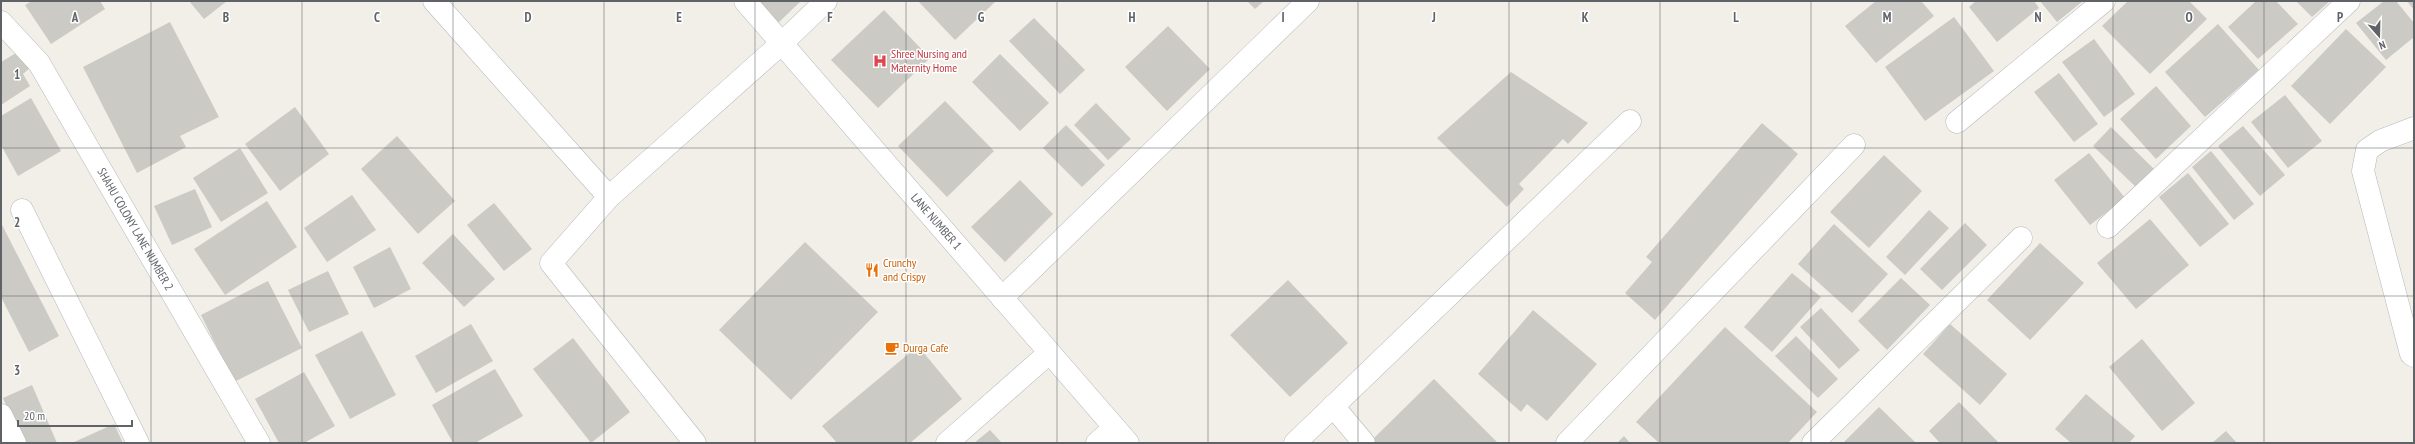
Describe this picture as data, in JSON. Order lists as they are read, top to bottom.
{
  "streets": {
    "street": ["LANE NUMBER 1", "SHAHU COLONY LANE NUMBER 2"]
  },
  "places": {
    "hospital": ["Shree Nursing and Maternity Home"],
    "restaurant": ["Crunchy and Crispy"],
    "cafe": ["Durga Cafe"]
  },
  "scale_bar": "20 m",
  "north": "bottom",
  "grid": {
    "columns": [
      "A",
      "B",
      "C",
      "D",
      "E",
      "F",
      "G",
      "H",
      "I",
      "J",
      "K",
      "L",
      "M",
      "N",
      "O",
      "P"
    ],
    "rows": ["1", "2", "3"]
  }
}
